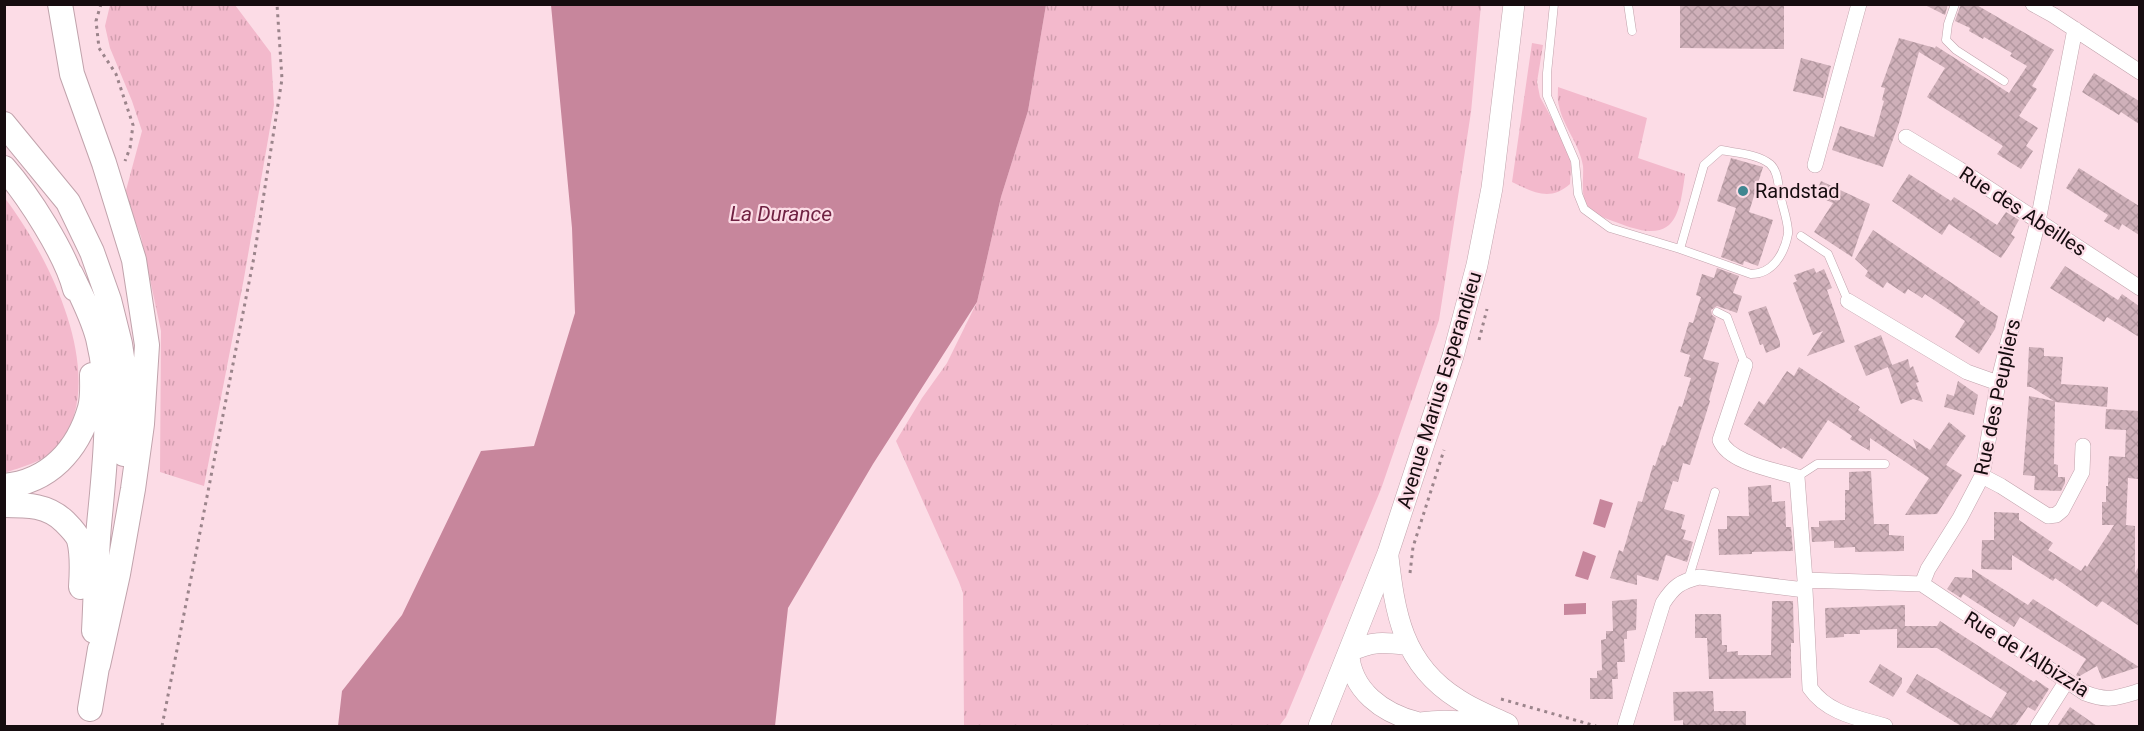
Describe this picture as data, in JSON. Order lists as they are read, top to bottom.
{
  "streets": {
    "main road": ["Avenue Marius Esperandieu"],
    "street": ["Rue des Abeilles", "Rue des Peupliers", "Rue de l'Albizzia"]
  },
  "crossings": [
    ["Rue des Abeilles", "Rue des Peupliers"],
    ["Rue des Peupliers", "Rue de l'Albizzia"]
  ],
  "water": ["La Durance"],
  "places": ["Randstad"]
}
